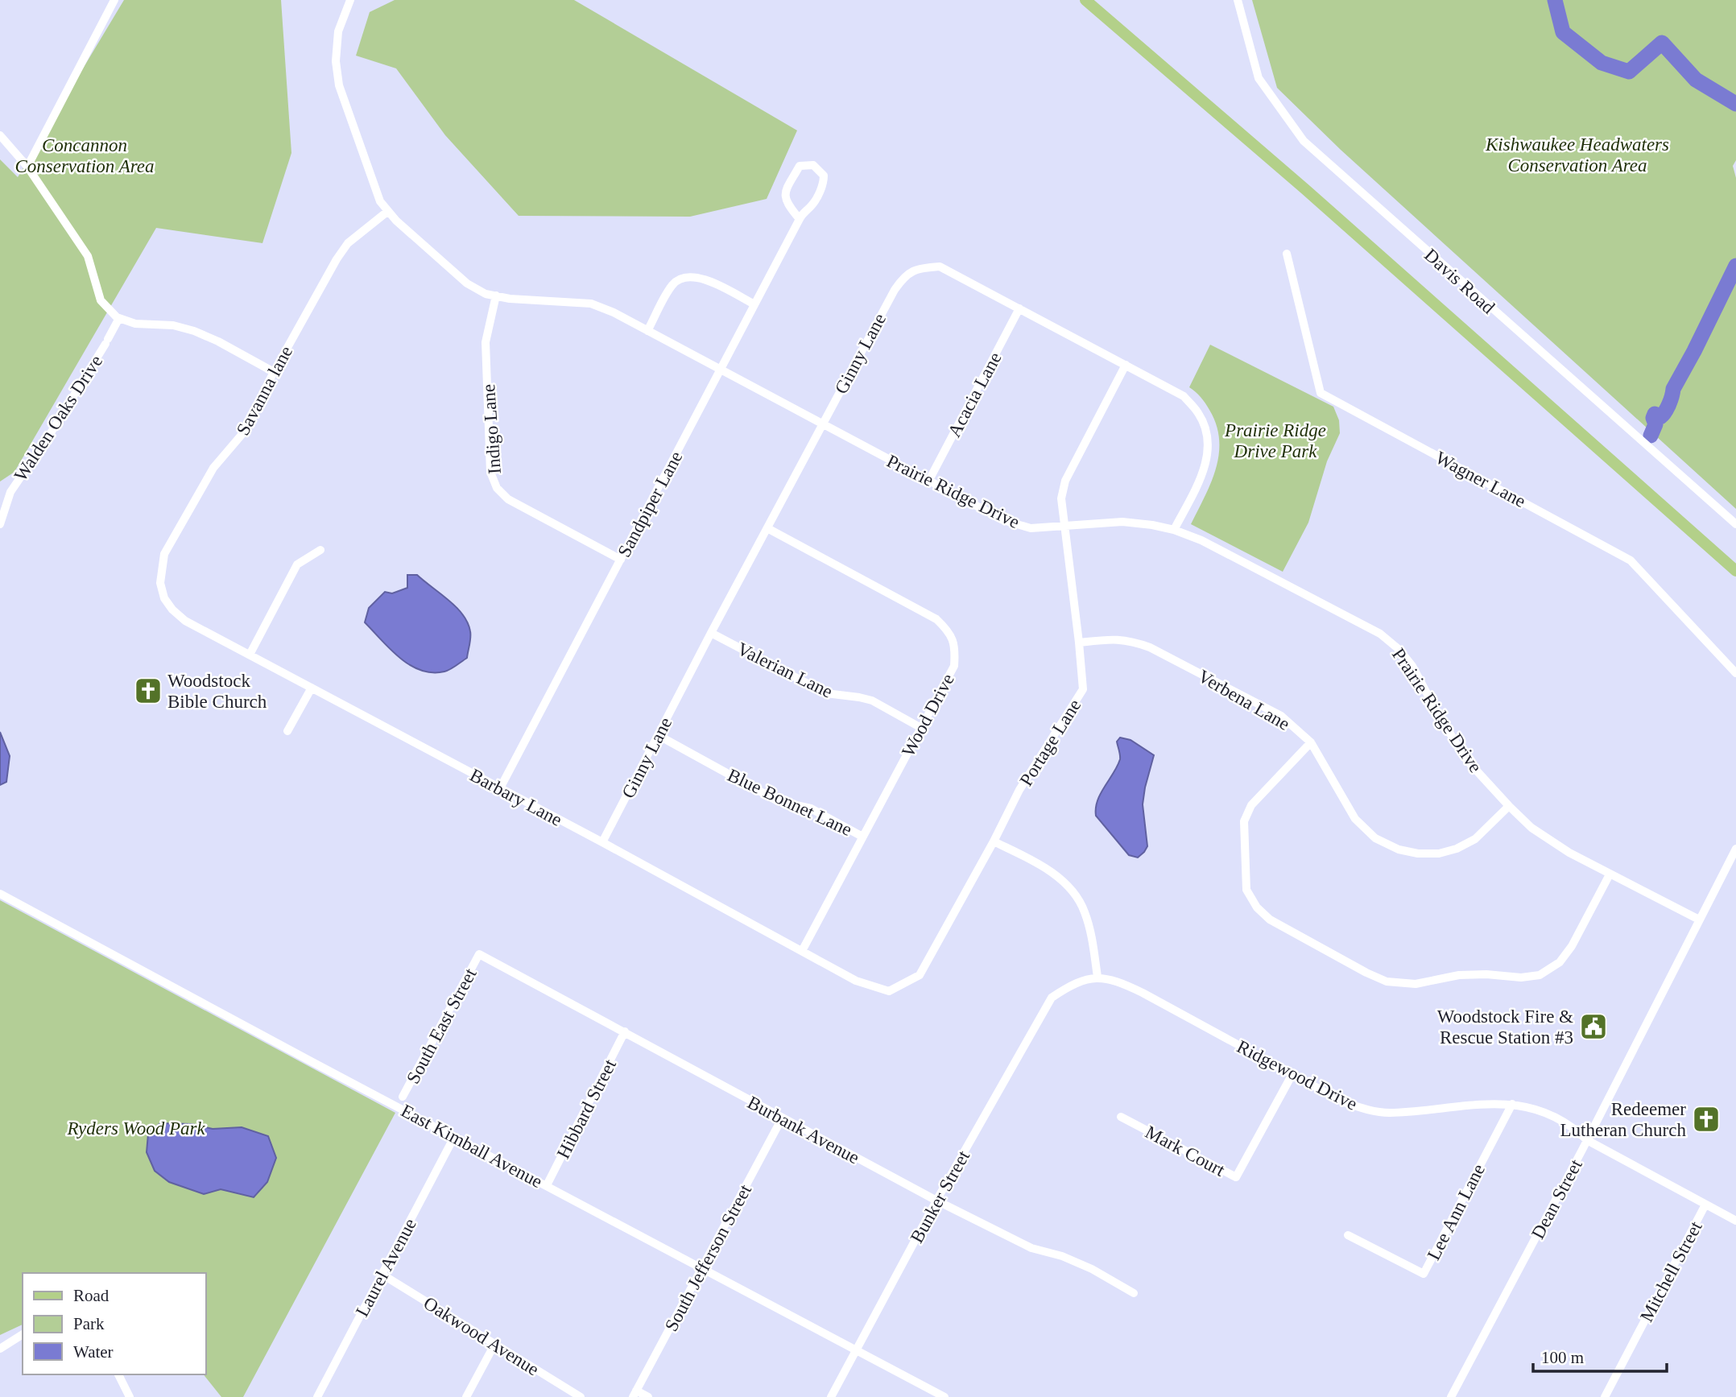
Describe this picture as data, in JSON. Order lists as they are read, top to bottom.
{
  "streets": {
    "street": [
      "Davis Road",
      "Ginny Lane",
      "Savanna lane",
      "Acacia Lane",
      "Walden Oaks Drive",
      "Indigo Lane",
      "Wagner Lane",
      "Prairie Ridge Drive",
      "Sandpiper Lane",
      "Valerian Lane",
      "Verbena Lane",
      "Wood Drive",
      "Portage Lane",
      "Barbary Lane",
      "Blue Bonnet Lane",
      "South East Street",
      "Ridgewood Drive",
      "Hibbard Street",
      "Burbank Avenue",
      "East Kimball Avenue",
      "Mark Court",
      "Bunker Street",
      "Dean Street",
      "Lee Ann Lane",
      "South Jefferson Street",
      "Laurel Avenue",
      "Mitchell Street",
      "Oakwood Avenue"
    ]
  },
  "crossings": [
    ["Ginny Lane", "Acacia Lane"],
    ["Ginny Lane", "Prairie Ridge Drive"],
    ["Ginny Lane", "Valerian Lane"],
    ["Ginny Lane", "Wood Drive"],
    ["Ginny Lane", "Portage Lane"],
    ["Ginny Lane", "Barbary Lane"],
    ["Ginny Lane", "Blue Bonnet Lane"],
    ["Savanna lane", "Prairie Ridge Drive"],
    ["Savanna lane", "Barbary Lane"],
    ["Acacia Lane", "Prairie Ridge Drive"],
    ["Indigo Lane", "Prairie Ridge Drive"],
    ["Indigo Lane", "Sandpiper Lane"],
    ["Prairie Ridge Drive", "Sandpiper Lane"],
    ["Prairie Ridge Drive", "Verbena Lane"],
    ["Prairie Ridge Drive", "Portage Lane"],
    ["Prairie Ridge Drive", "Dean Street"],
    ["Sandpiper Lane", "Barbary Lane"],
    ["Valerian Lane", "Wood Drive"],
    ["Verbena Lane", "Portage Lane"],
    ["Wood Drive", "Barbary Lane"],
    ["Wood Drive", "Blue Bonnet Lane"],
    ["Portage Lane", "Barbary Lane"],
    ["South East Street", "Burbank Avenue"],
    ["Ridgewood Drive", "Mark Court"],
    ["Ridgewood Drive", "Bunker Street"],
    ["Ridgewood Drive", "Dean Street"],
    ["Ridgewood Drive", "Lee Ann Lane"],
    ["Ridgewood Drive", "Mitchell Street"],
    ["Hibbard Street", "Burbank Avenue"],
    ["Hibbard Street", "East Kimball Avenue"],
    ["Burbank Avenue", "Bunker Street"],
    ["Burbank Avenue", "South Jefferson Street"],
    ["East Kimball Avenue", "Bunker Street"],
    ["East Kimball Avenue", "South Jefferson Street"],
    ["East Kimball Avenue", "Laurel Avenue"],
    ["Laurel Avenue", "Oakwood Avenue"]
  ],
  "parks": [
    "Kishwaukee Headwaters Conservation Area",
    "Concannon Conservation Area",
    "Prairie Ridge Drive Park",
    "Ryders Wood Park"
  ],
  "places": {
    "church": ["Woodstock Bible Church", "Redeemer Lutheran Church"],
    "public building": ["Woodstock Fire & Rescue Station #3"]
  },
  "legend": ["Road", "Park", "Water"],
  "scale_bar": "100 m"
}
